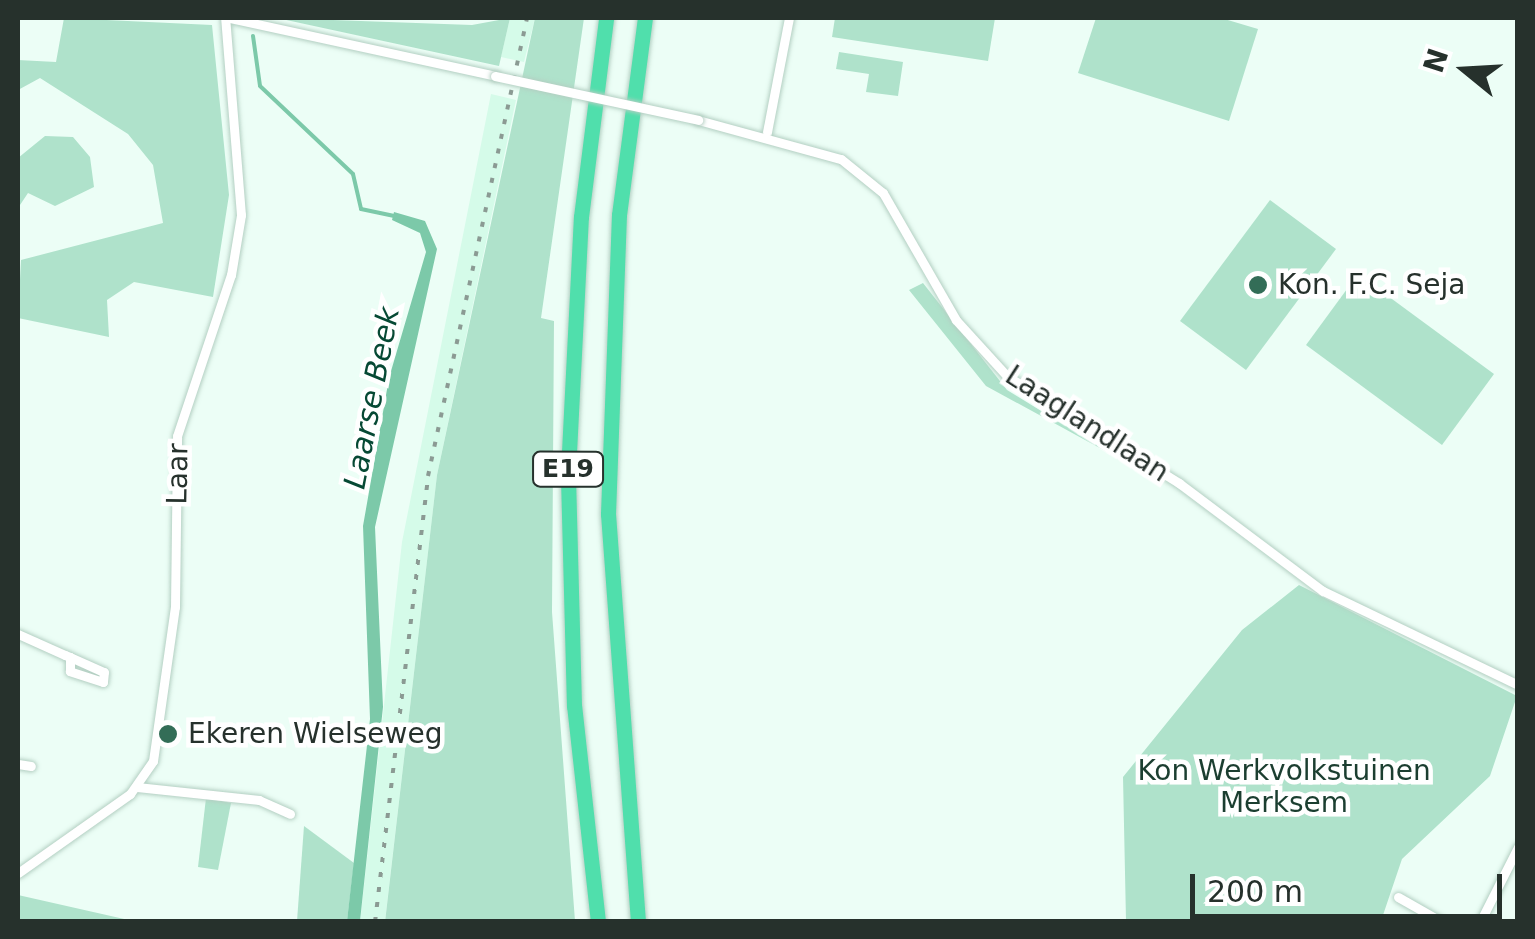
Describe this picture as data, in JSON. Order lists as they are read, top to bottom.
{
  "streets": {
    "highway": ["E19"],
    "street": ["Laaglandlaan", "Laar"]
  },
  "crossings": [
    ["Laaglandlaan", "Laar"]
  ],
  "water": ["Laarse Beek"],
  "parks": ["Kon Werkvolkstuinen Merksem"],
  "places": ["Kon. F.C. Seja", "Ekeren Wielseweg"],
  "scale_bar": "200 m",
  "north": "left"
}
